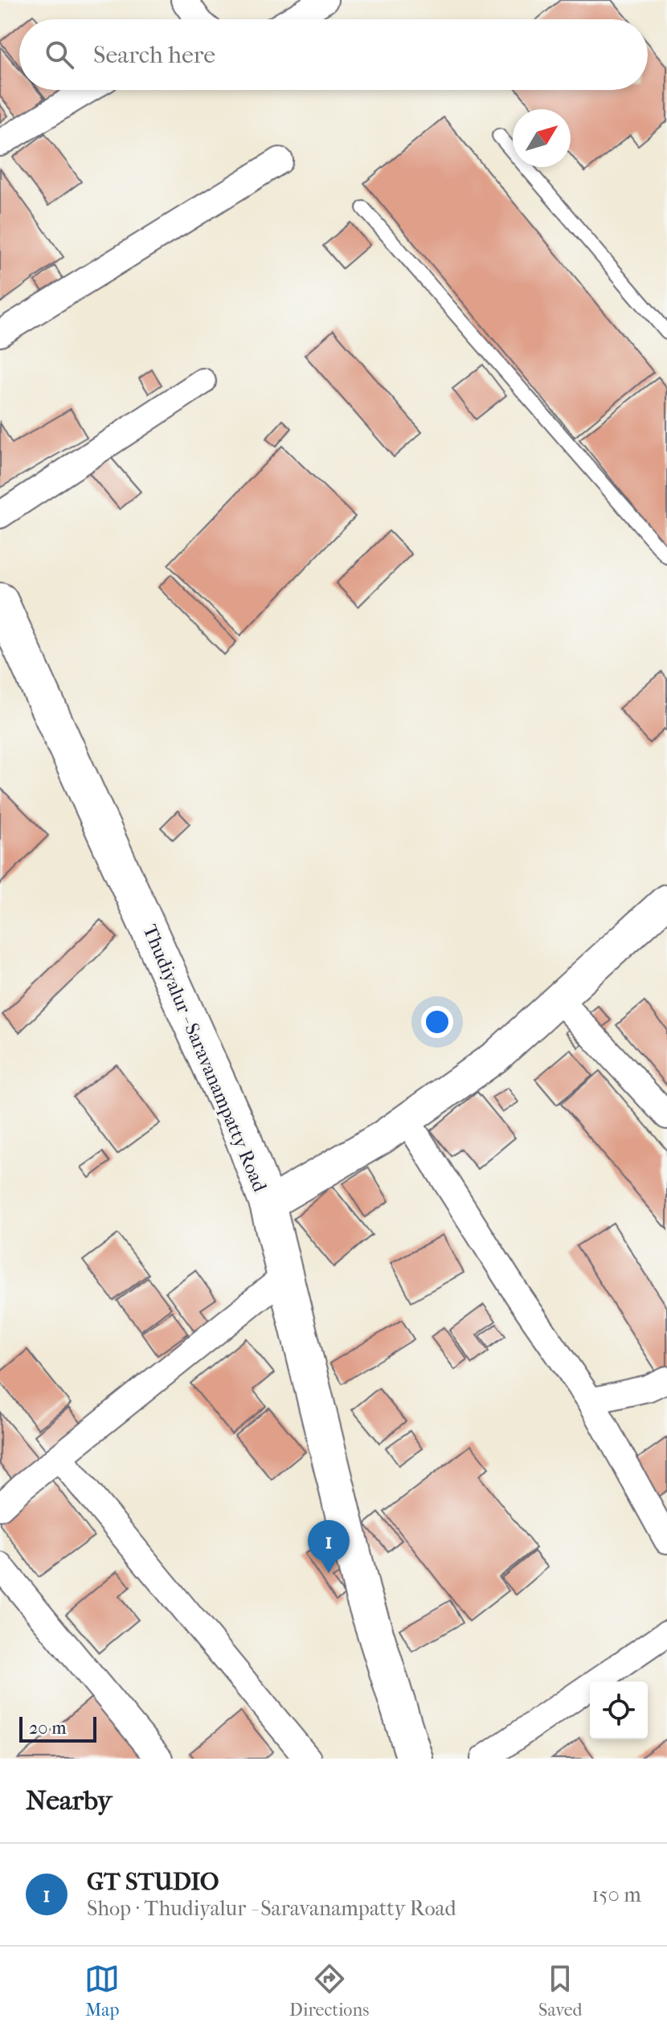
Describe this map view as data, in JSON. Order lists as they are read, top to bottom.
{
  "streets": {
    "main road": ["Thudiyalur - Saravanampatty Road"]
  },
  "scale_bar": "20 m",
  "north": "top right",
  "page": {
    "search": "Search here",
    "pins": "1",
    "scale": "20 m",
    "heading": "Nearby",
    "list": [
      {
        "mark": "1",
        "name": "GT STUDIO",
        "note": "Shop · Thudiyalur - Saravanampatty Road",
        "value": "150 m"
      }
    ],
    "nav": ["Map", "Directions", "Saved"]
  }
}
